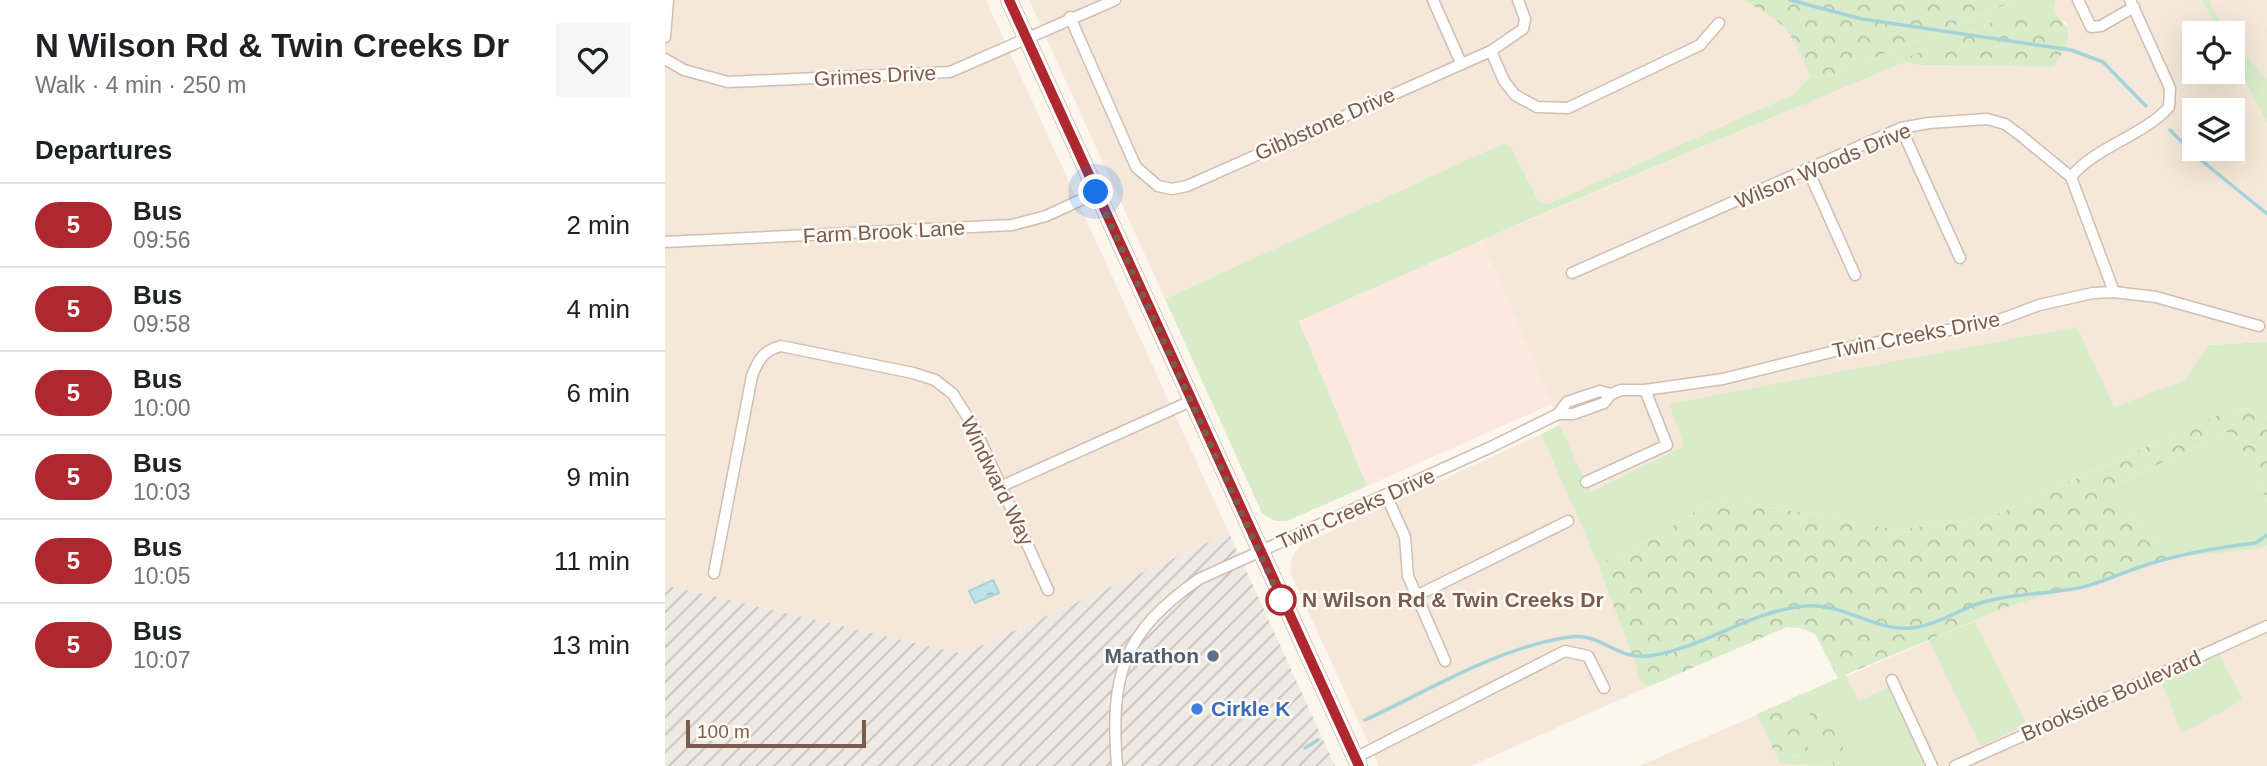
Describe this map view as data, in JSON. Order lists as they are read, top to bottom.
{
  "streets": {
    "street": [
      "Grimes Drive",
      "Gibbstone Drive",
      "Wilson Woods Drive",
      "Farm Brook Lane",
      "Twin Creeks Drive",
      "Windward Way",
      "Brookside Boulevard"
    ]
  },
  "crossings": [
    ["Grimes Drive", "Gibbstone Drive"]
  ],
  "places": ["N Wilson Rd & Twin Creeks Dr", "Marathon", "Cirkle K"],
  "lines": ["bus line 5"],
  "scale_bar": "100 m",
  "page": {
    "heading": [
      ["N Wilson Rd & Twin Creeks Dr", "Walk · 4 min · 250 m"],
      "Departures"
    ],
    "list": [
      {
        "mark": "5",
        "name": "Bus",
        "note": "09:56",
        "value": "2 min"
      },
      {
        "mark": "5",
        "name": "Bus",
        "note": "09:58",
        "value": "4 min"
      },
      {
        "mark": "5",
        "name": "Bus",
        "note": "10:00",
        "value": "6 min"
      },
      {
        "mark": "5",
        "name": "Bus",
        "note": "10:03",
        "value": "9 min"
      },
      {
        "mark": "5",
        "name": "Bus",
        "note": "10:05",
        "value": "11 min"
      },
      {
        "mark": "5",
        "name": "Bus",
        "note": "10:07",
        "value": "13 min"
      }
    ],
    "scale": "100 m"
  }
}
